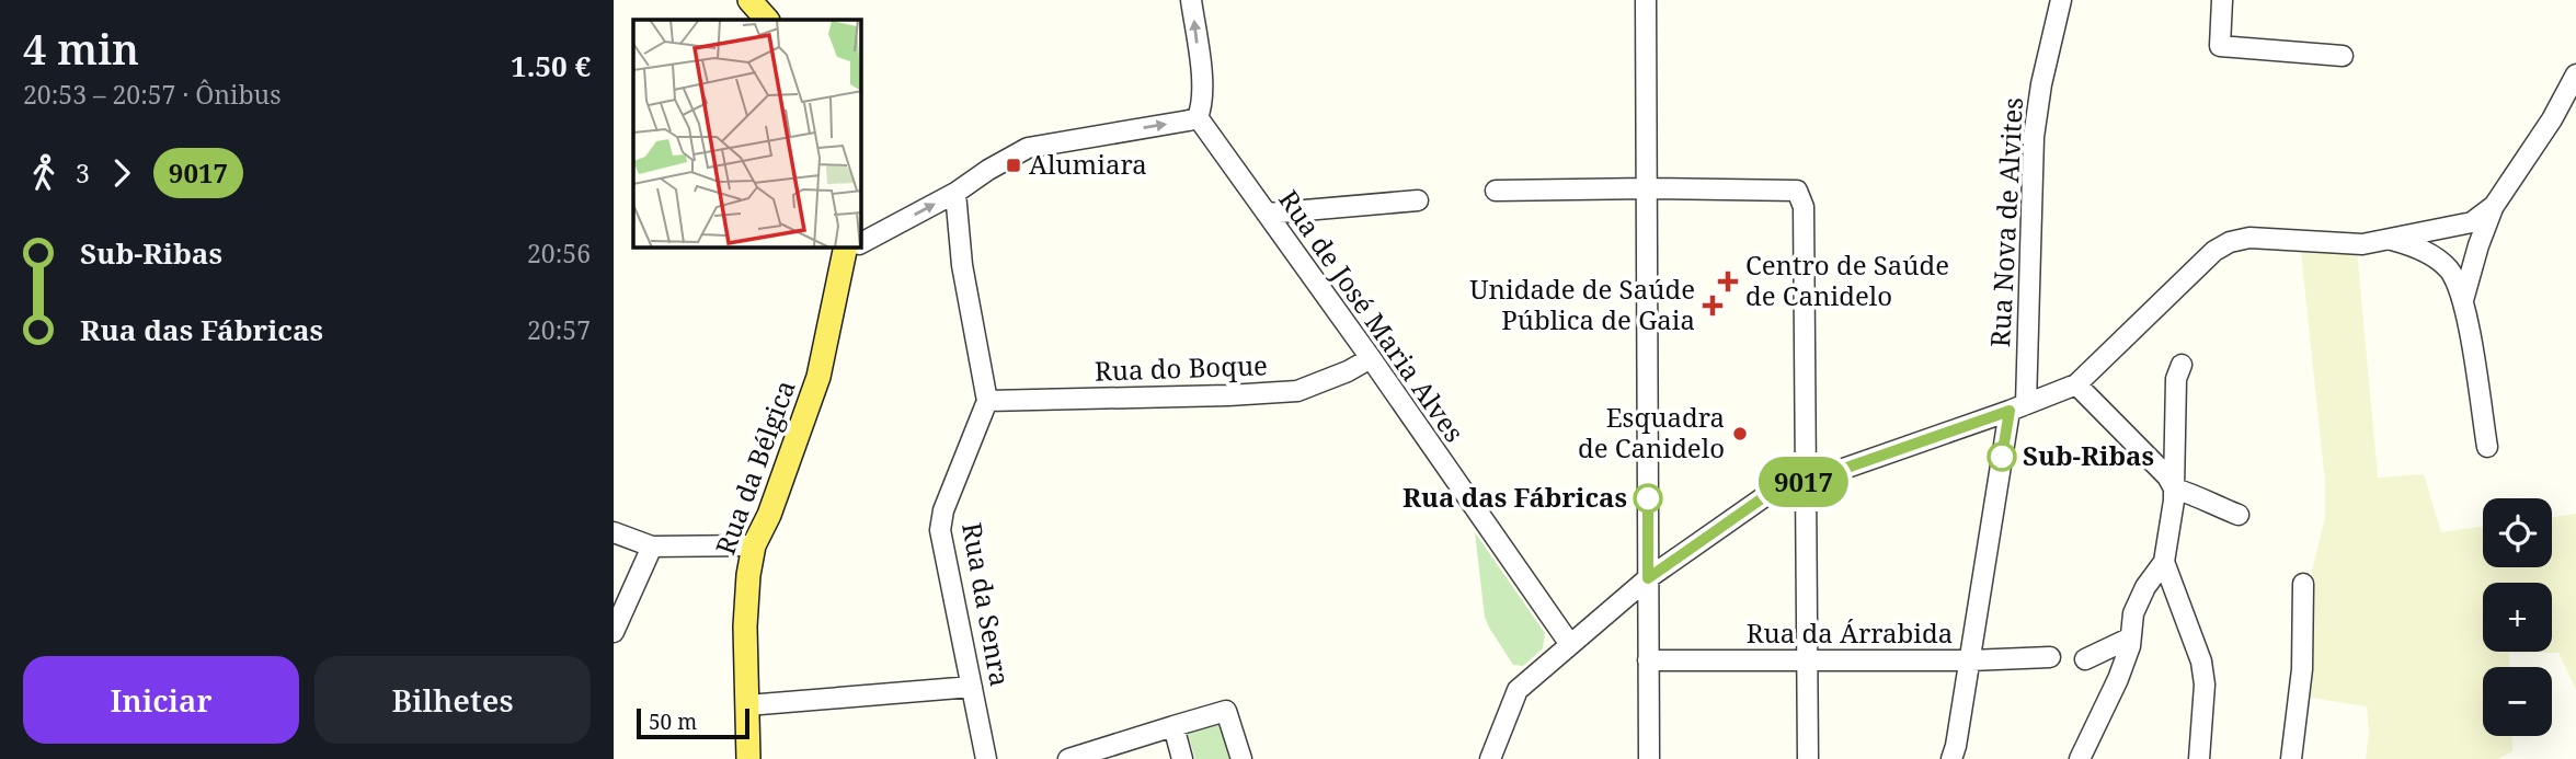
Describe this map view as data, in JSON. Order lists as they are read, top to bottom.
{
  "streets": {
    "main road": ["Rua da Bélgica"],
    "street": [
      "Rua Nova de Alvites",
      "Rua de José Maria Alves",
      "Rua do Boque",
      "Rua da Senra",
      "Rua da Árrabida"
    ]
  },
  "crossings": [
    ["Rua Nova de Alvites", "Rua da Árrabida"],
    ["Rua de José Maria Alves", "Rua do Boque"],
    ["Rua do Boque", "Rua da Senra"]
  ],
  "places": {
    "transit": ["Alumiara"],
    "health": ["Centro de Saúde de Canidelo", "Unidade de Saúde Pública de Gaia"],
    "other": ["Esquadra de Canidelo", "Sub-Ribas", "Rua das Fábricas"]
  },
  "lines": ["bus line 9017"],
  "scale_bar": "50 m",
  "page": {
    "heading": ["4 min", "20:53 – 20:57 · Ônibus", "1.50 €"],
    "on_map": "9017",
    "legs": ["3", "9017"],
    "list": [
      {
        "name": "Sub-Ribas",
        "value": "20:56"
      },
      {
        "name": "Rua das Fábricas",
        "value": "20:57"
      }
    ],
    "map_buttons": ["+", "−"],
    "buttons": ["Iniciar", "Bilhetes"],
    "scale": "50 m"
  }
}
